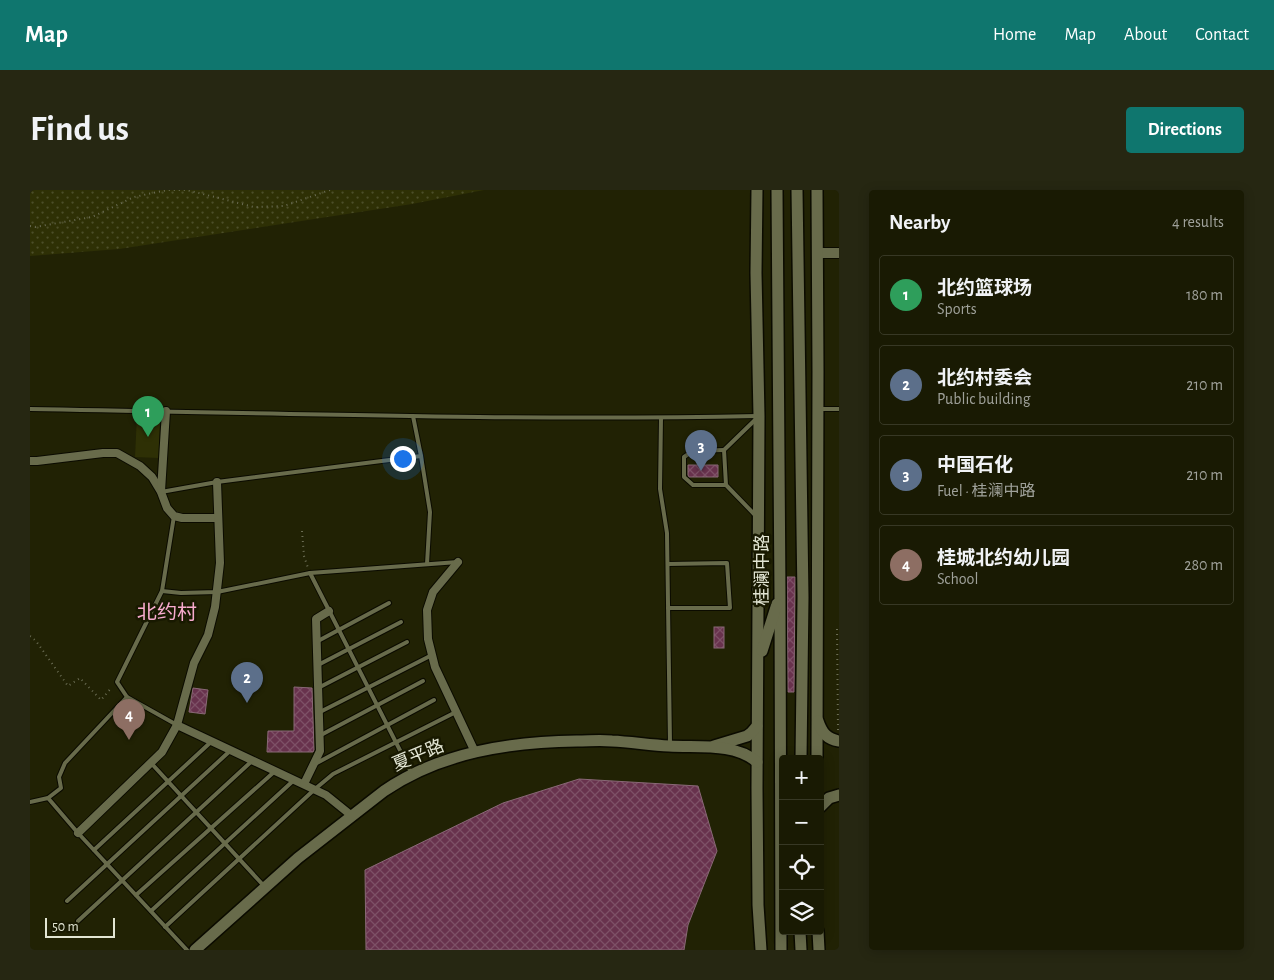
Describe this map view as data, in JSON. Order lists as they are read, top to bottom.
{
  "streets": {
    "main road": ["桂澜中路", "夏平路"]
  },
  "districts": ["北约村"],
  "scale_bar": "50 m",
  "page": {
    "header": "Map",
    "nav": [
      "Home",
      "Map",
      "About",
      "Contact"
    ],
    "buttons": "Directions",
    "title": "Find us",
    "heading": ["Nearby", "4 results"],
    "list": [
      {
        "mark": "1",
        "name": "北约篮球场",
        "note": "Sports",
        "value": "180 m"
      },
      {
        "mark": "2",
        "name": "北约村委会",
        "note": "Public building",
        "value": "210 m"
      },
      {
        "mark": "3",
        "name": "中国石化",
        "note": "Fuel · 桂澜中路",
        "value": "210 m"
      },
      {
        "mark": "4",
        "name": "桂城北约幼儿园",
        "note": "School",
        "value": "280 m"
      }
    ],
    "pins": [
      "1",
      "3",
      "2",
      "4"
    ],
    "map_buttons": ["+", "−"],
    "scale": "50 m"
  }
}
